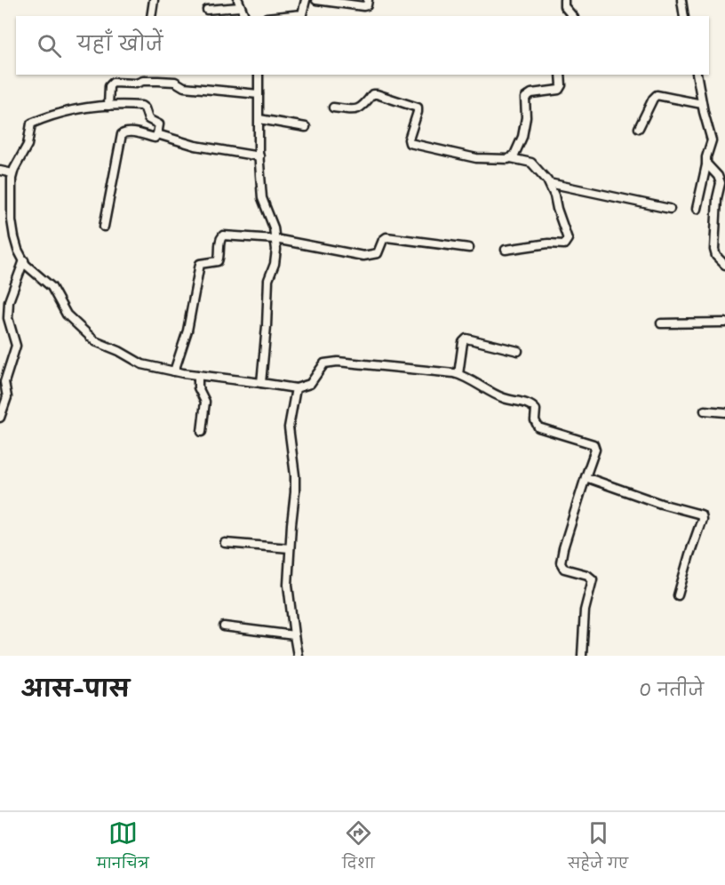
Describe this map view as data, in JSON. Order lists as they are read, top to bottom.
{
  "page": {
    "search": "यहाँ खोजें",
    "heading": ["आस-पास", "0 नतीजे"],
    "nav": ["मानचित्र", "दिशा", "सहेजे गए"]
  }
}
